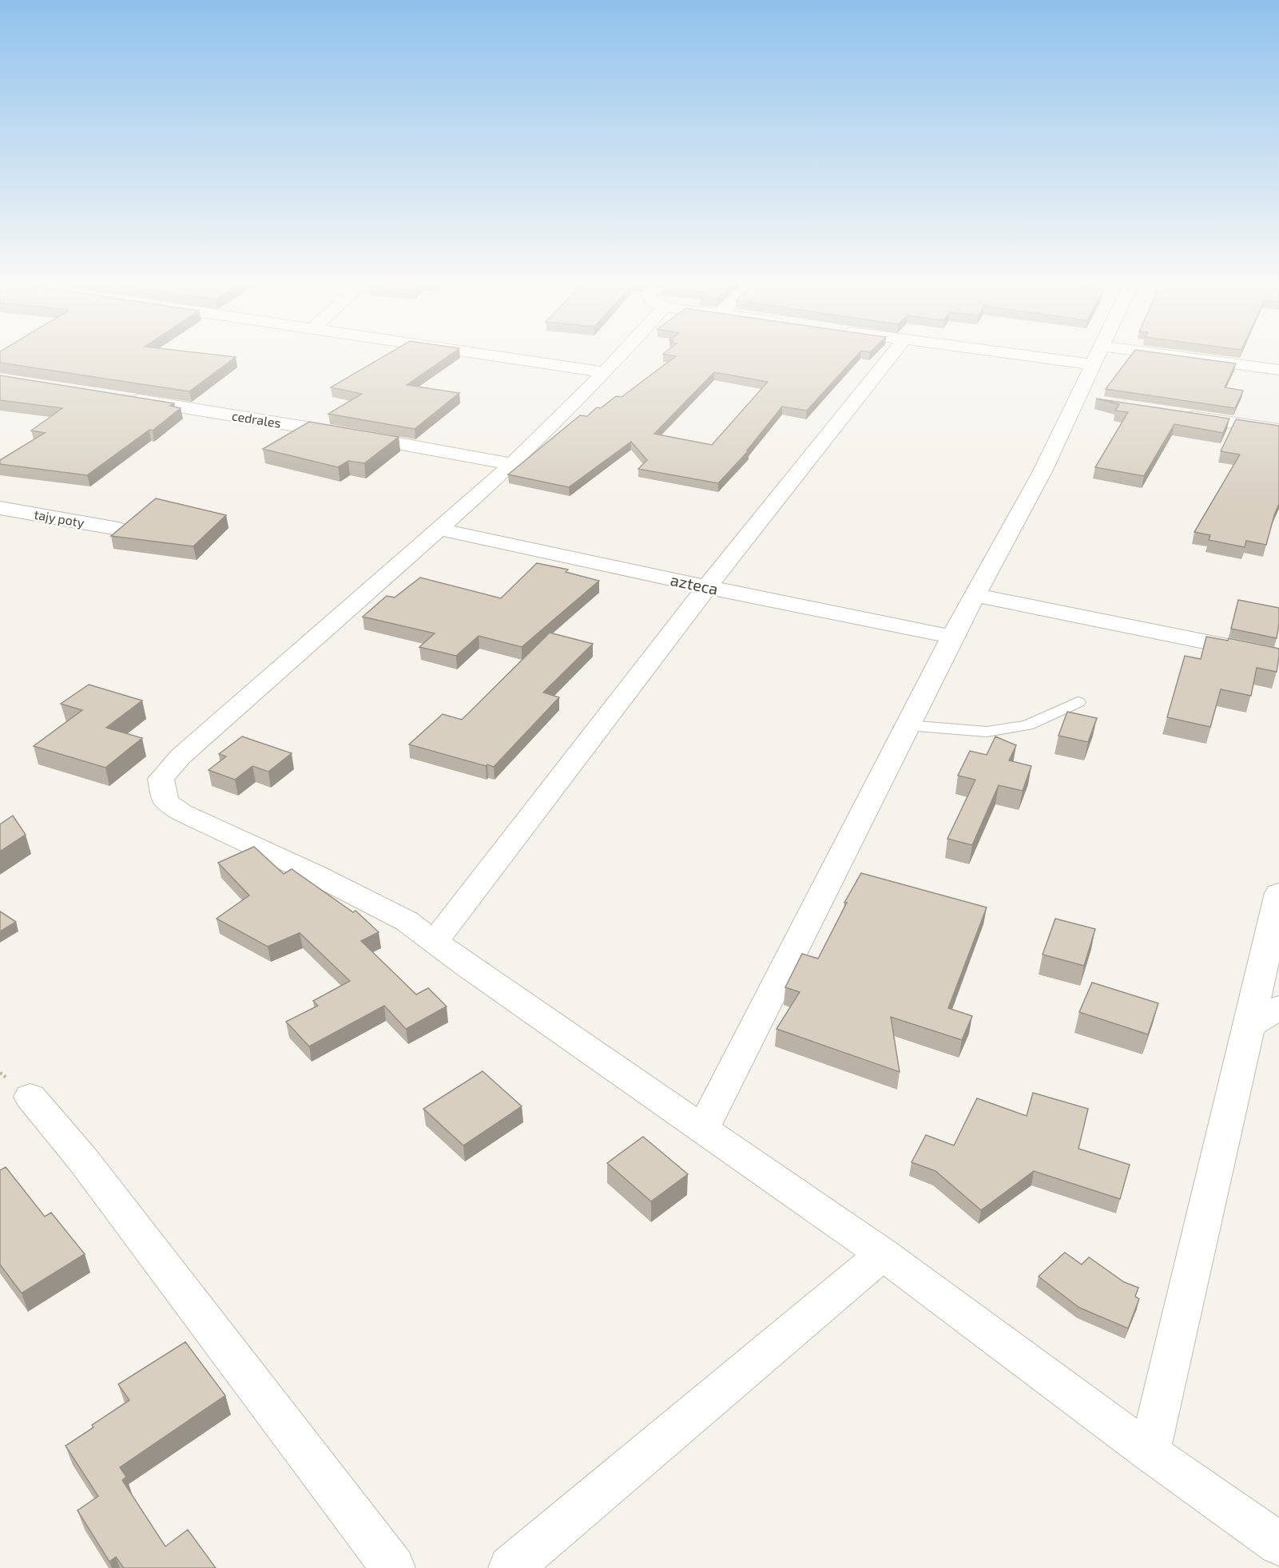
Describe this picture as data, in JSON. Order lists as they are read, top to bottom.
{
  "streets": {
    "street": ["cedrales", "tajy poty", "azteca"]
  }
}
